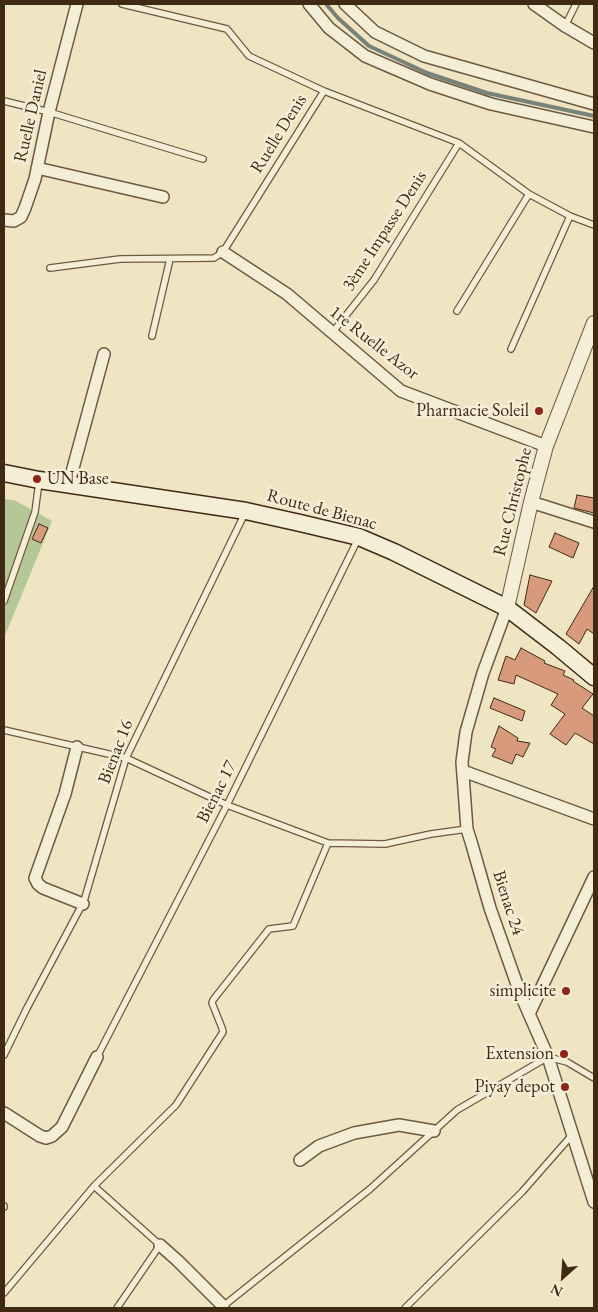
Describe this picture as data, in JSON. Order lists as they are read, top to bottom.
{
  "streets": {
    "main road": ["Route de Bienac"],
    "street": [
      "Ruelle Daniel",
      "1re Ruelle Azor",
      "Rue Christophe",
      "Bienac 24"
    ],
    "lane": [
      "Ruelle Denis",
      "3ème Impasse Denis",
      "Bienac 16",
      "Bienac 17"
    ]
  },
  "crossings": [
    ["Ruelle Denis", "3ème Impasse Denis"],
    ["Ruelle Denis", "1re Ruelle Azor"],
    ["3ème Impasse Denis", "1re Ruelle Azor"],
    ["1re Ruelle Azor", "Rue Christophe"],
    ["Rue Christophe", "Route de Bienac"],
    ["Rue Christophe", "Bienac 24"],
    ["Route de Bienac", "Bienac 16"],
    ["Route de Bienac", "Bienac 17"],
    ["Route de Bienac", "Bienac 24"]
  ],
  "places": [
    "Pharmacie Soleil",
    "UN Base",
    "simplicite",
    "Extension",
    "Piyay depot"
  ],
  "north": "bottom left"
}
